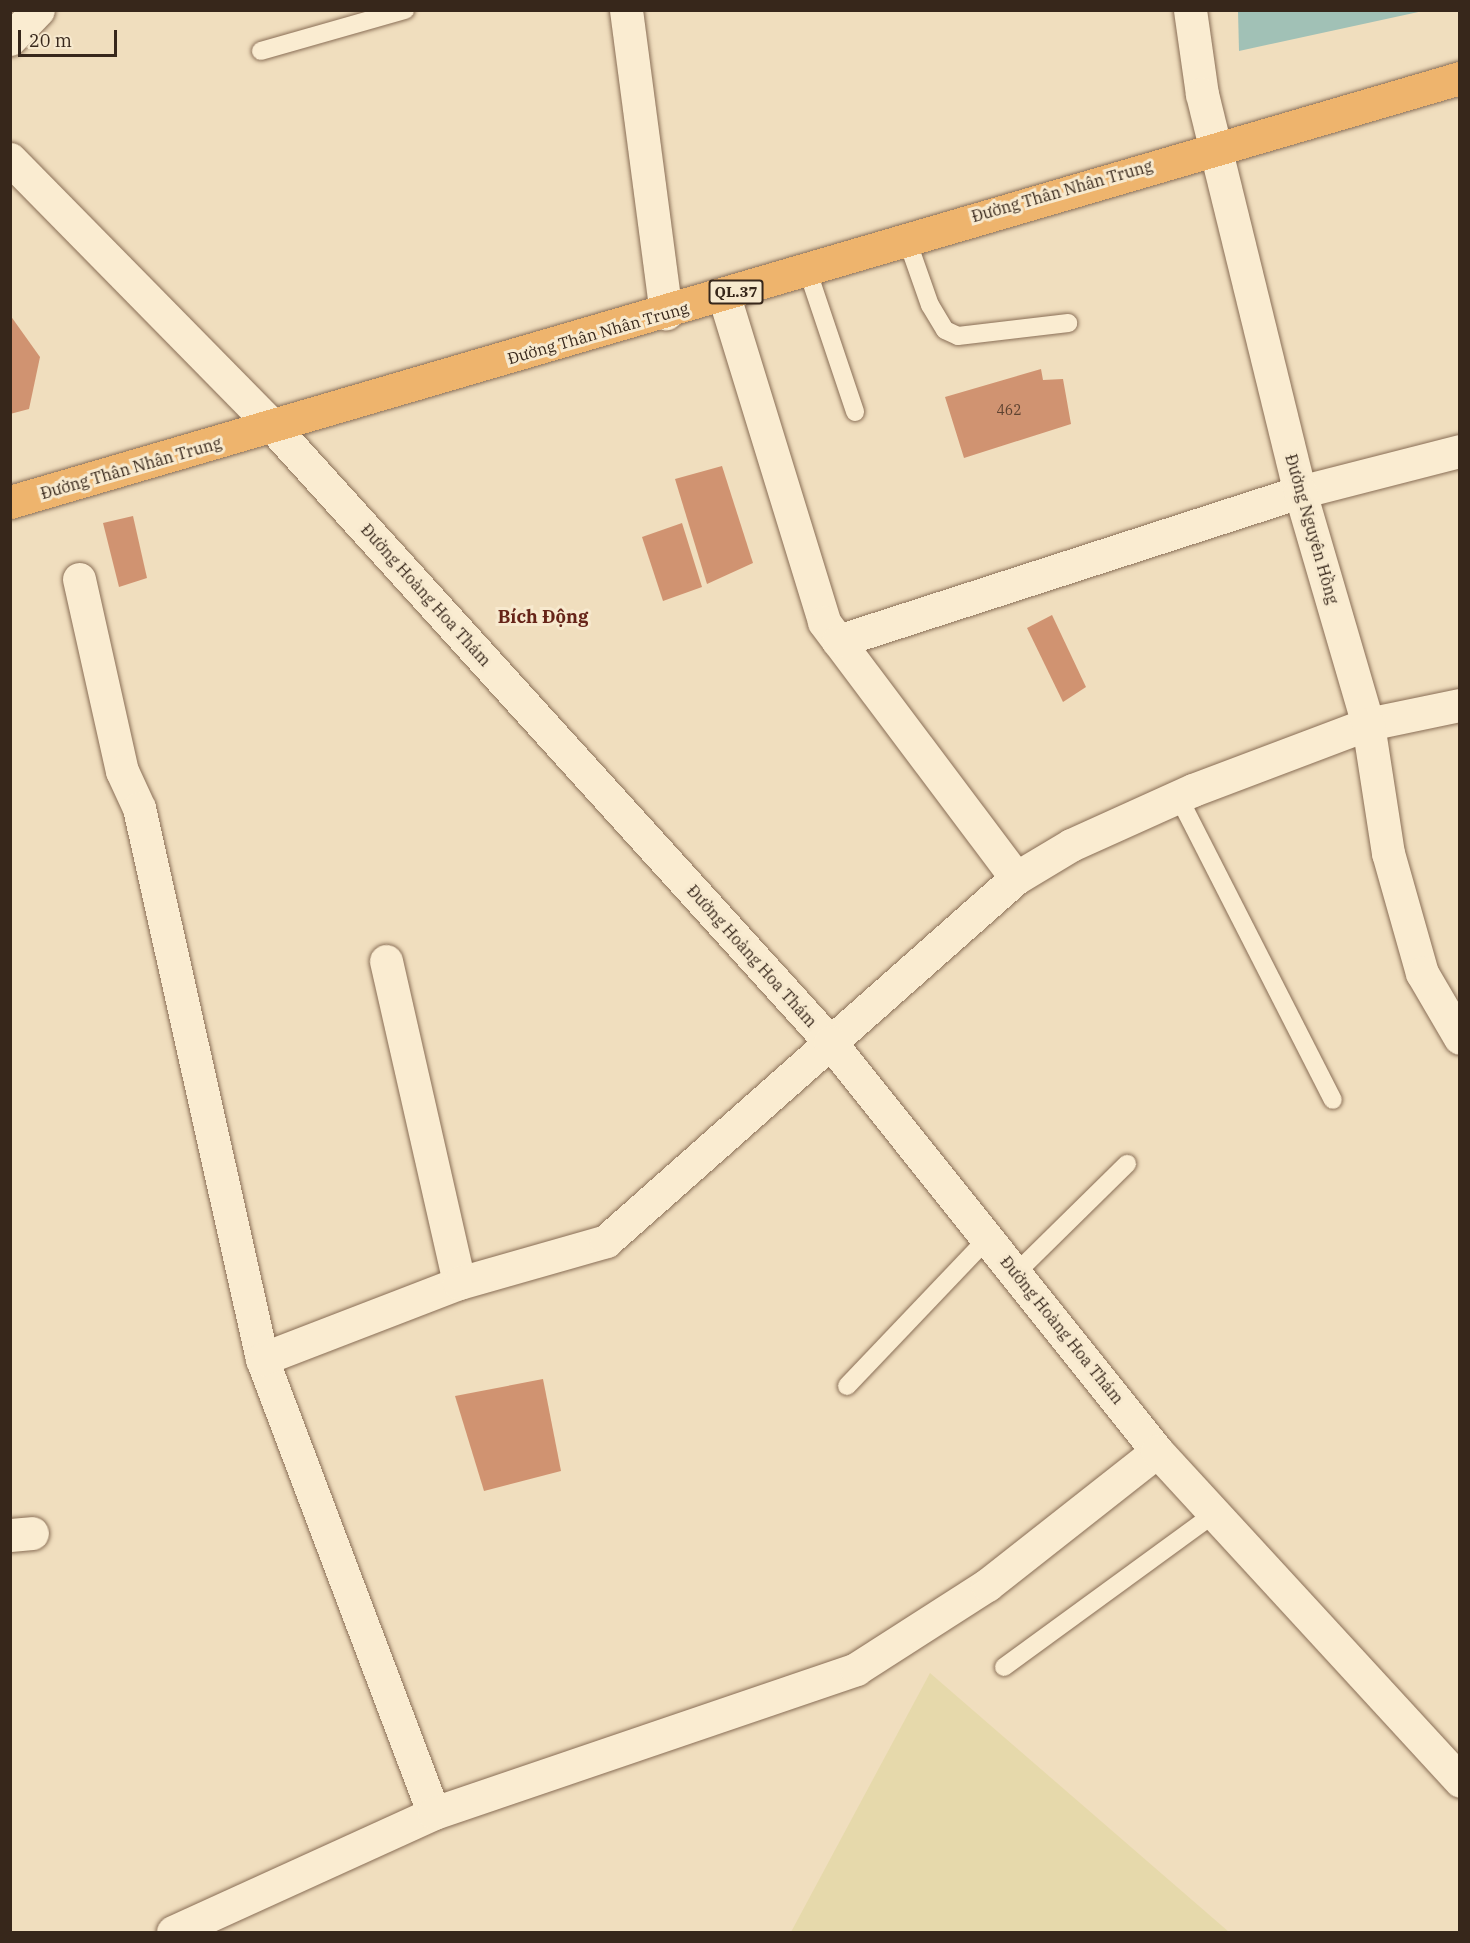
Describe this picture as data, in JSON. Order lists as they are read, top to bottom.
{
  "streets": {
    "highway": ["Đường Thân Nhân Trung", "QL.37"],
    "street": ["Đường Nguyên Hồng", "Đường Hoàng Hoa Thám"]
  },
  "crossings": [
    ["Đường Thân Nhân Trung", "Đường Nguyên Hồng"],
    ["Đường Thân Nhân Trung", "Đường Hoàng Hoa Thám"]
  ],
  "districts": ["Bích Động"],
  "house_numbers": ["462"],
  "scale_bar": "20 m"
}
